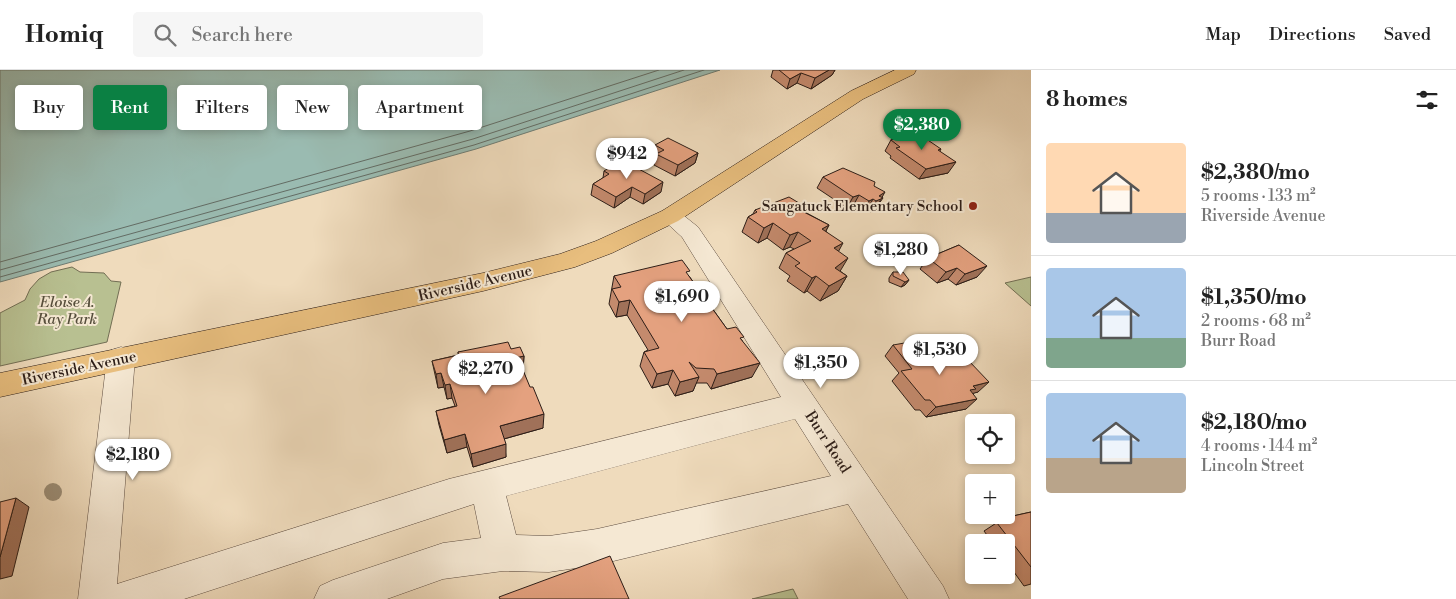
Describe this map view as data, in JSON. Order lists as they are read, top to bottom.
{
  "streets": {
    "main road": ["Riverside Avenue"],
    "street": ["Burr Road"]
  },
  "crossings": [
    ["Riverside Avenue", "Burr Road"]
  ],
  "parks": ["Eloise A. Ray Park"],
  "places": ["Saugatuck Elementary School"],
  "page": {
    "header": "Homiq",
    "search": "Search here",
    "nav": ["Map", "Directions", "Saved"],
    "heading": "8 homes",
    "chip": [
      "Buy",
      "Rent",
      "Filters",
      "New",
      "Apartment"
    ],
    "price": [
      "$2,380",
      "$942",
      "$1,280",
      "$1,690",
      "$1,530",
      "$1,350",
      "$2,270",
      "$2,180"
    ],
    "list": [
      {
        "name": "$2,380/mo",
        "note": "5 rooms · 133 m² · Riverside Avenue"
      },
      {
        "name": "$1,350/mo",
        "note": "2 rooms · 68 m² · Burr Road"
      },
      {
        "name": "$2,180/mo",
        "note": "4 rooms · 144 m² · Lincoln Street"
      }
    ],
    "map_buttons": ["+", "−"]
  }
}
